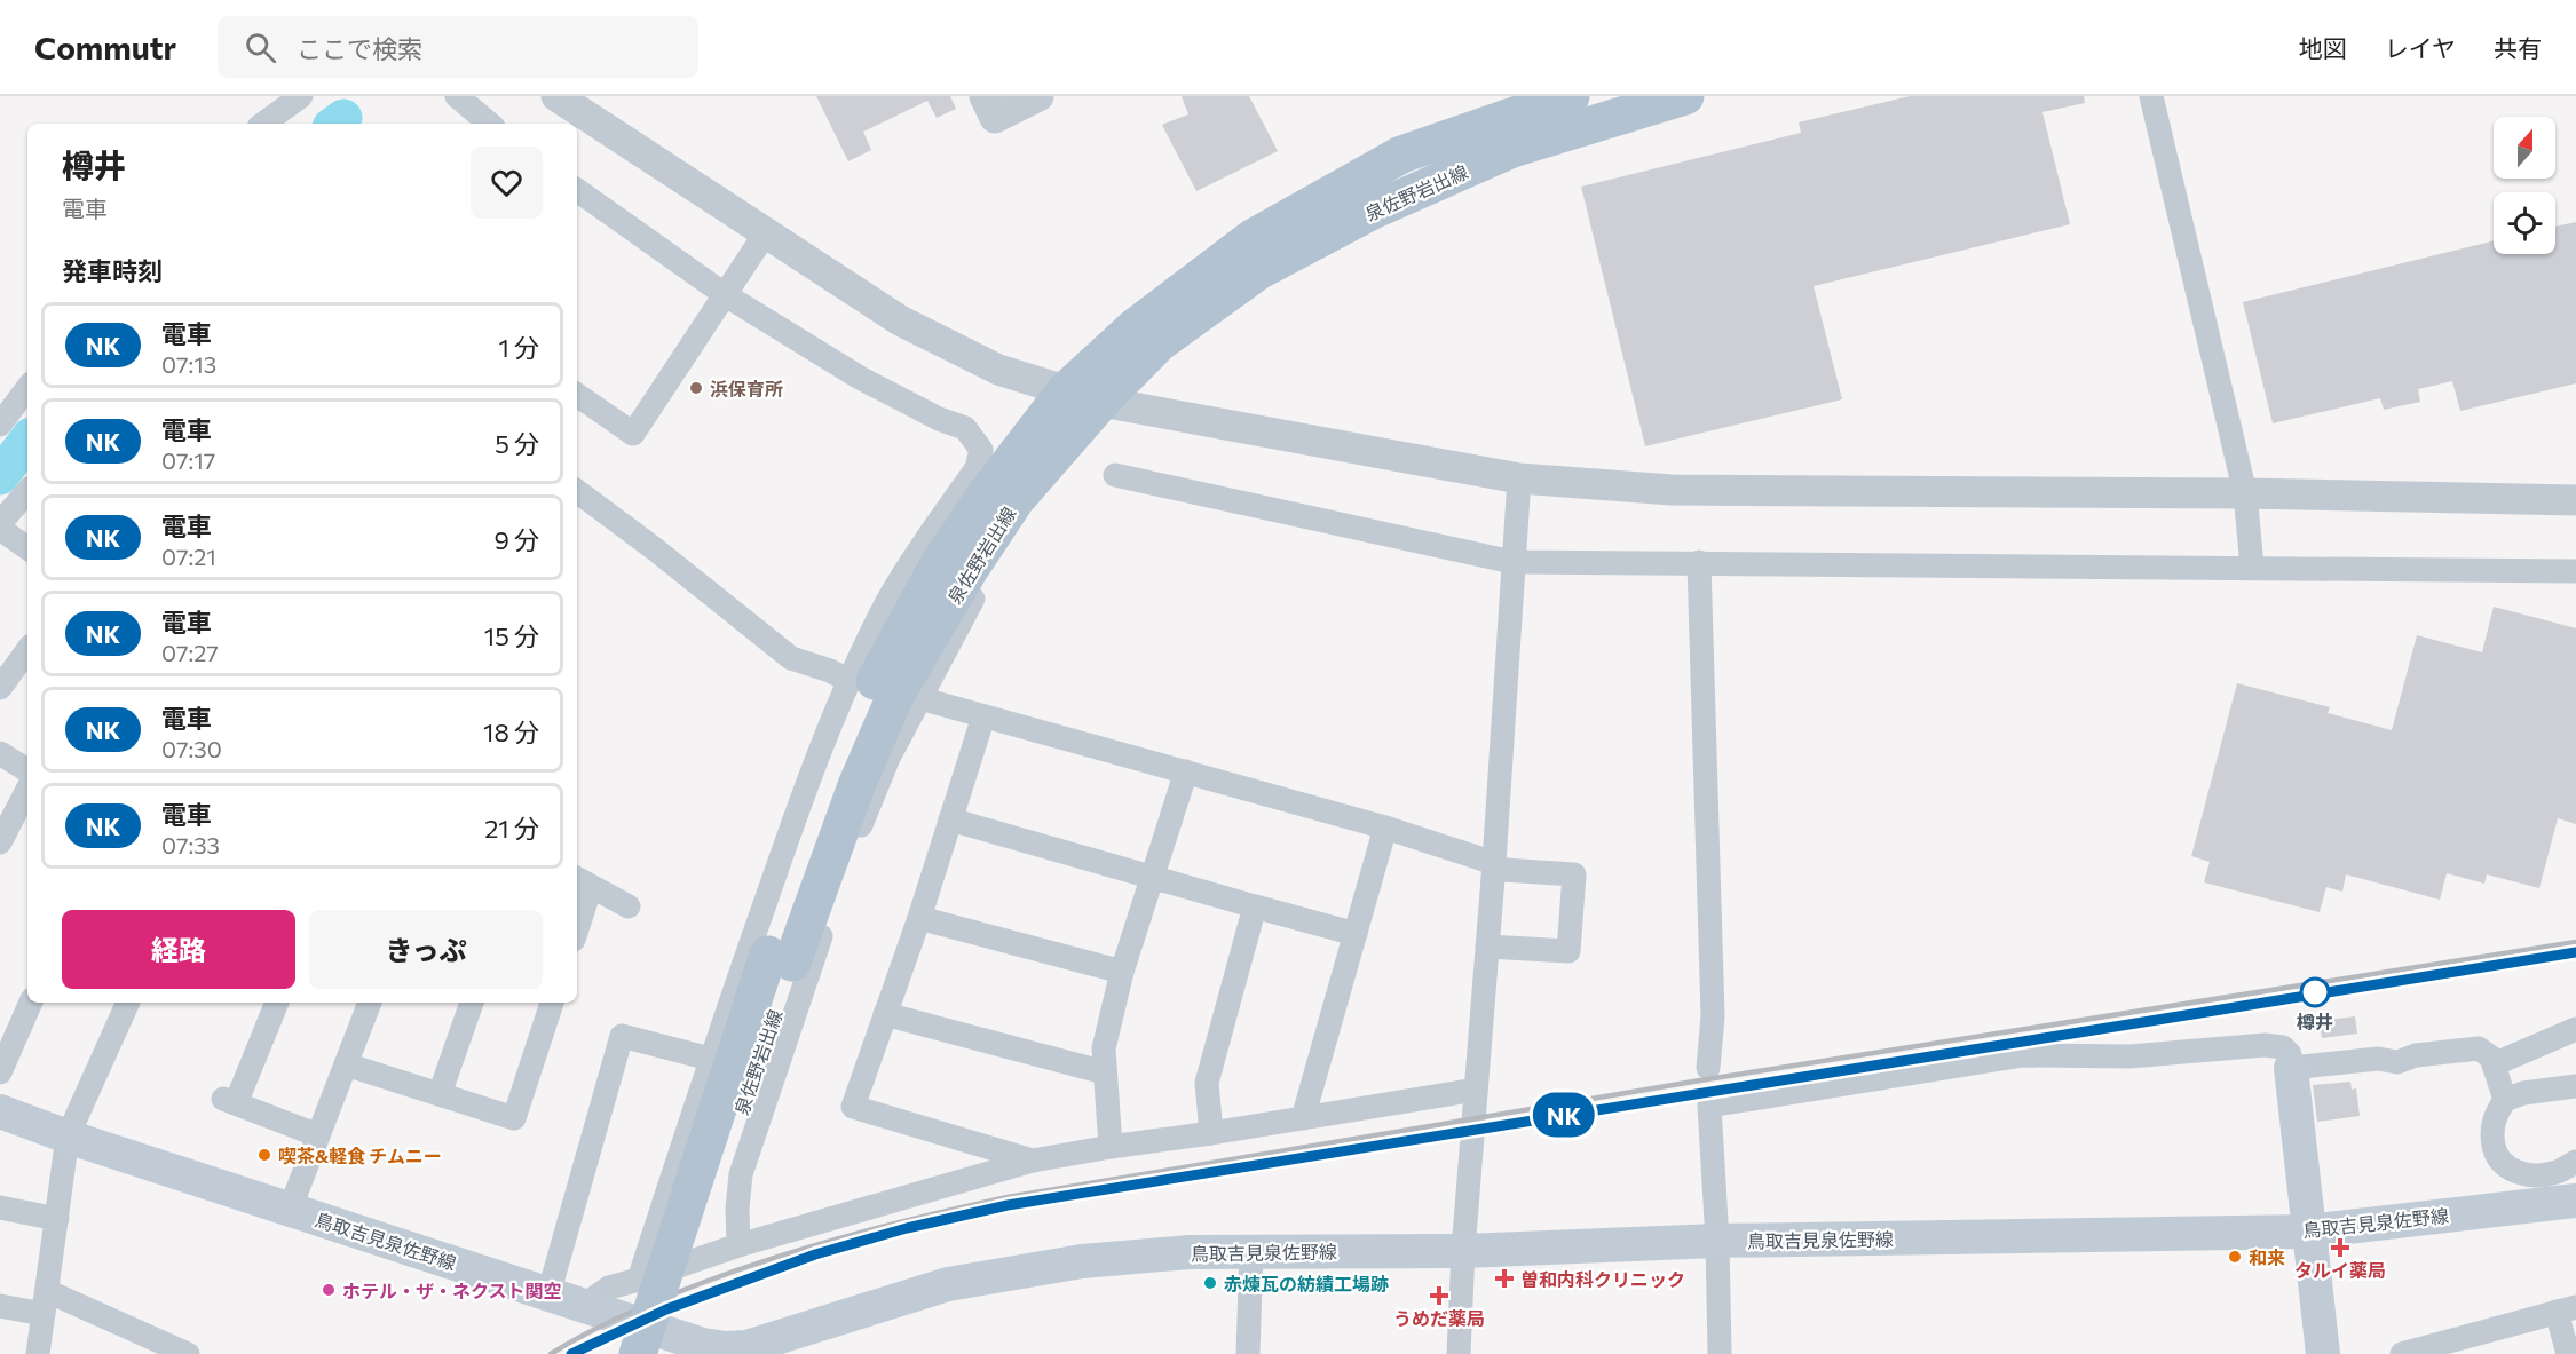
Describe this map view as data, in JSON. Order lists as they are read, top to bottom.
{
  "streets": {
    "main road": ["泉佐野岩出線", "鳥取吉見泉佐野線"]
  },
  "places": {
    "other": [
      "浜保育所",
      "樽井",
      "喫茶&軽食 チムニー",
      "和来",
      "赤煉瓦の紡績工場跡",
      "ホテル・ザ・ネクスト関空"
    ],
    "health": ["タルイ薬局", "曽和内科クリニック", "うめだ薬局"]
  },
  "north": "top",
  "page": {
    "header": "Commutr",
    "search": "ここで検索",
    "nav": ["地図", "レイヤ", "共有"],
    "on_map": "NK",
    "heading": [
      ["樽井", "電車"],
      "発車時刻"
    ],
    "list": [
      {
        "mark": "NK",
        "name": "電車",
        "note": "07:13",
        "value": "1 分"
      },
      {
        "mark": "NK",
        "name": "電車",
        "note": "07:17",
        "value": "5 分"
      },
      {
        "mark": "NK",
        "name": "電車",
        "note": "07:21",
        "value": "9 分"
      },
      {
        "mark": "NK",
        "name": "電車",
        "note": "07:27",
        "value": "15 分"
      },
      {
        "mark": "NK",
        "name": "電車",
        "note": "07:30",
        "value": "18 分"
      },
      {
        "mark": "NK",
        "name": "電車",
        "note": "07:33",
        "value": "21 分"
      }
    ],
    "buttons": ["経路", "きっぷ"]
  }
}
